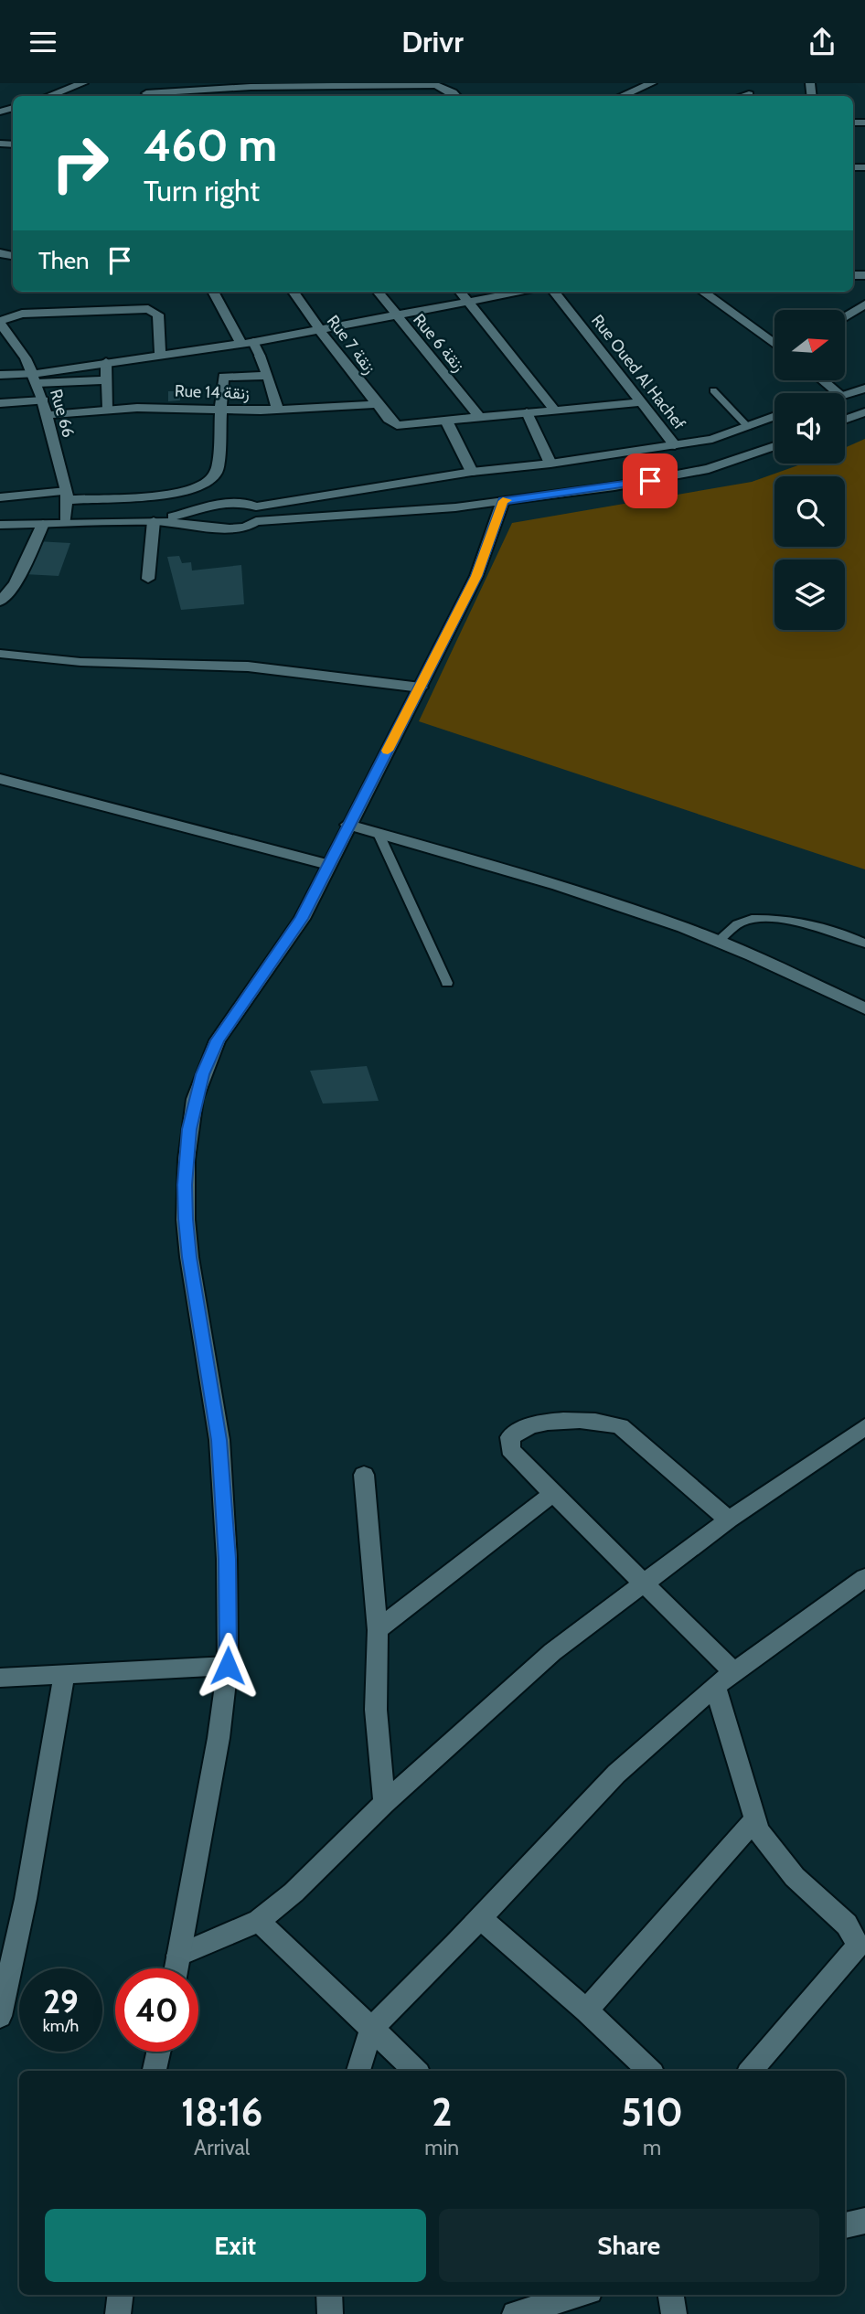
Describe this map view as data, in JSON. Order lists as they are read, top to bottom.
{
  "streets": {
    "street": [
      "Rue 6 زنقة",
      "Rue 7 زنقة",
      "Rue Oued Al Hachef",
      "Rue 14 زنقة",
      "Rue 66"
    ]
  },
  "crossings": [
    ["Rue 7 زنقة", "Rue 14 زنقة"],
    ["Rue 14 زنقة", "Rue 66"]
  ],
  "north": "right",
  "page": {
    "header": "Drivr",
    "turn": ["460 m", "Turn right"],
    "then": "Then",
    "speed": "29 km/h",
    "limit": "40",
    "eta": [
      "18:16",
      "Arrival",
      "2",
      "min",
      "510",
      "m"
    ],
    "buttons": ["Exit", "Share"]
  }
}
